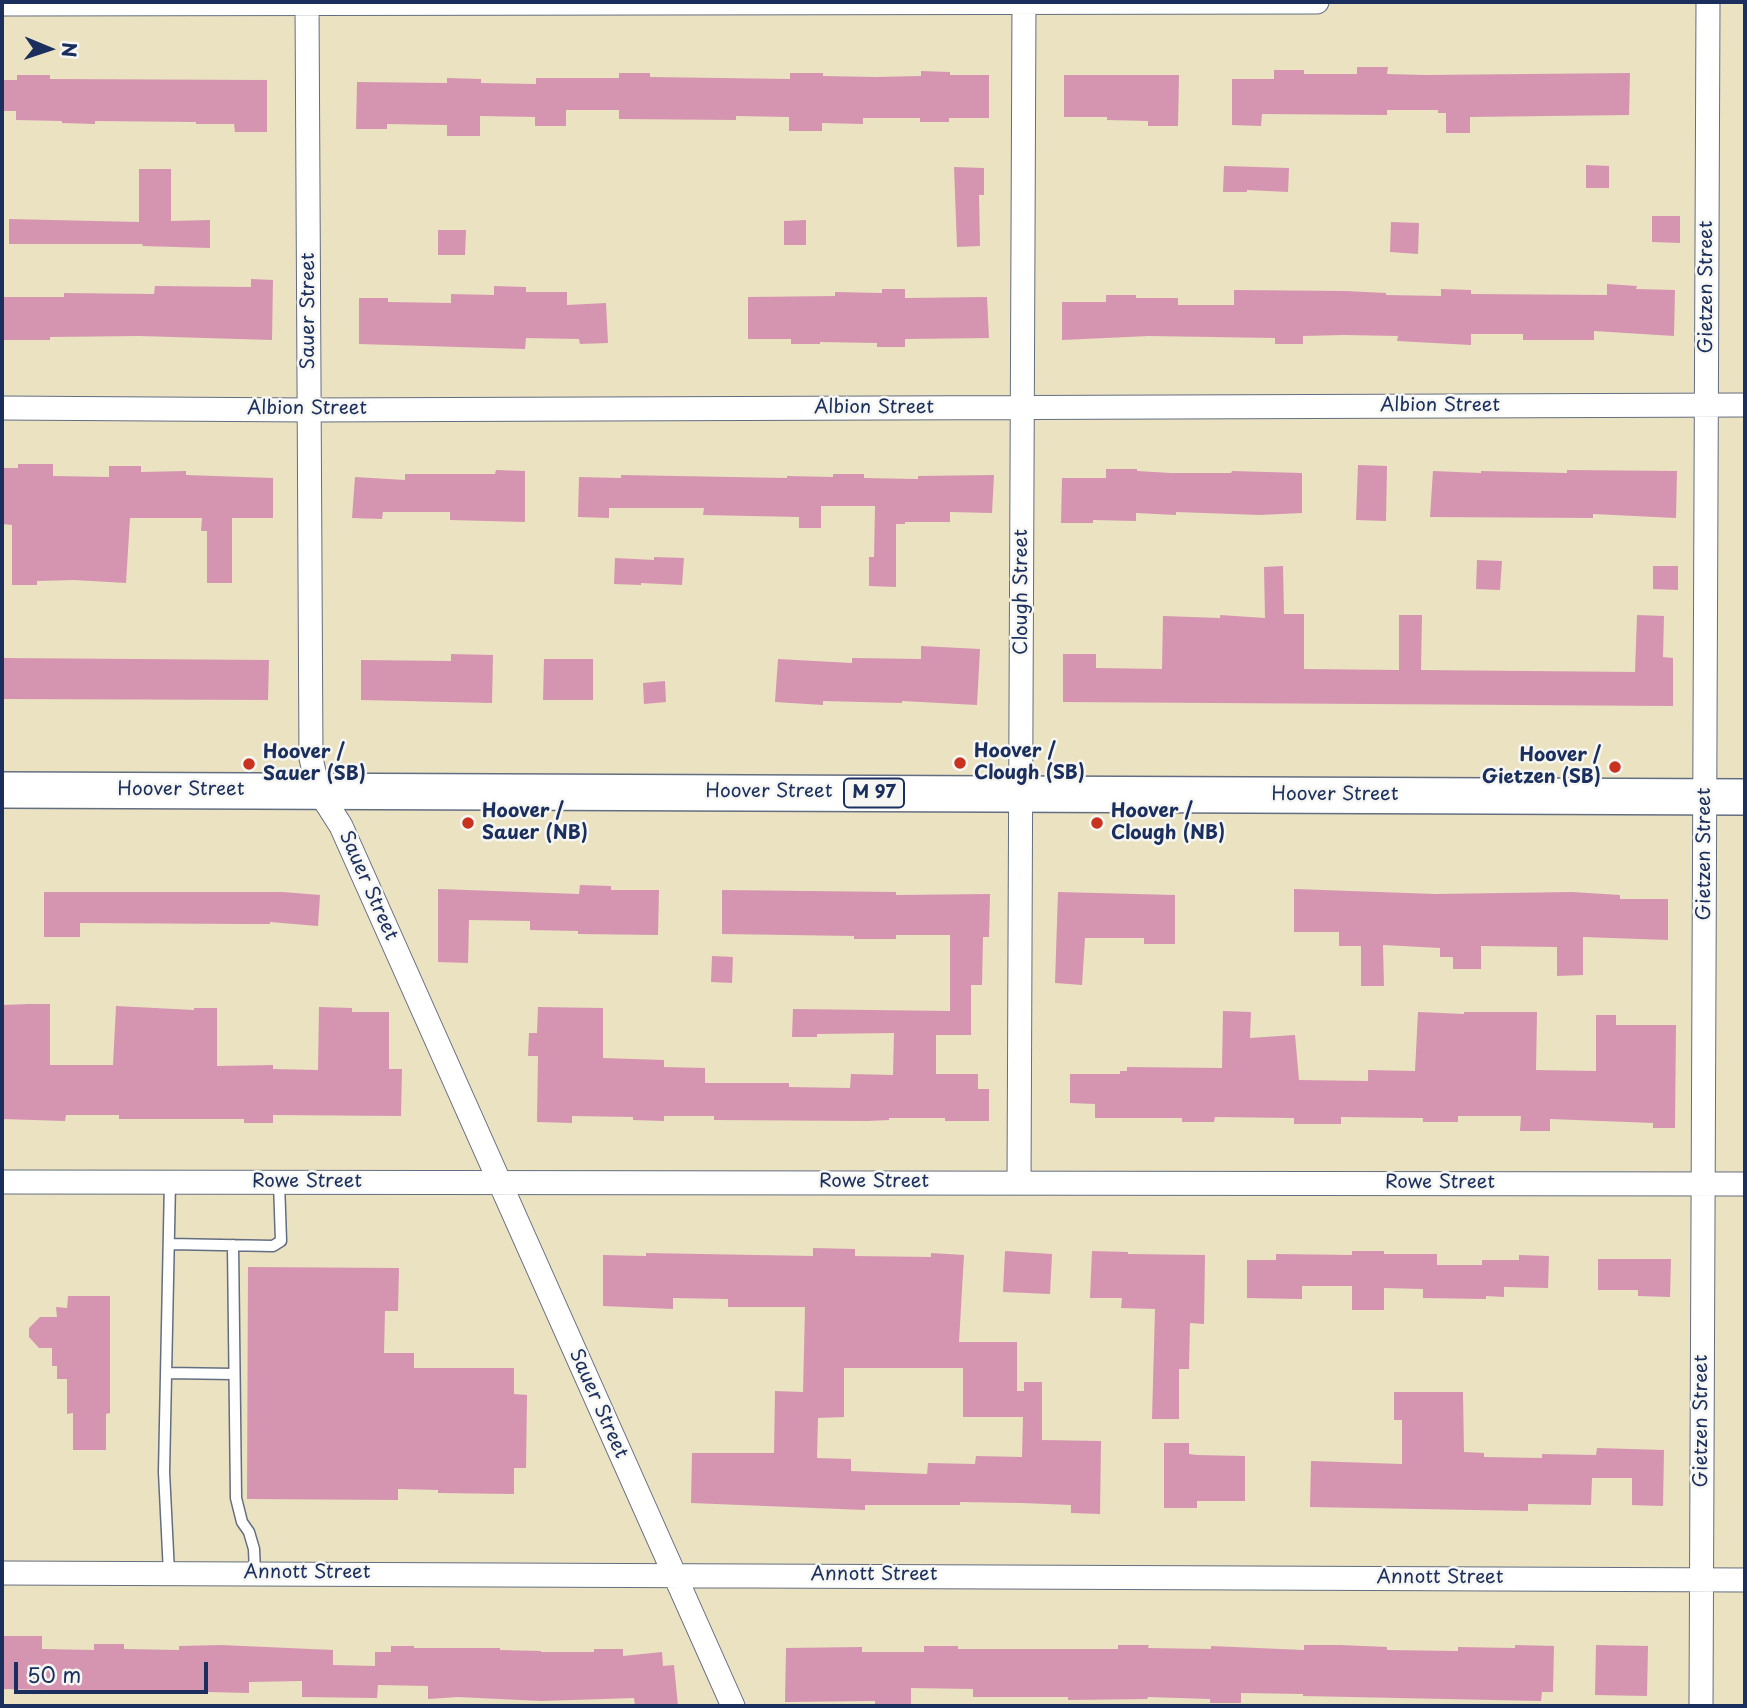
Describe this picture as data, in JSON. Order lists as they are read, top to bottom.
{
  "streets": {
    "main road": ["Hoover Street", "M 97"],
    "street": [
      "Gietzen Street",
      "Sauer Street",
      "Albion Street",
      "Clough Street",
      "Rowe Street",
      "Annott Street"
    ]
  },
  "crossings": [
    ["Gietzen Street", "Albion Street"],
    ["Gietzen Street", "Hoover Street"],
    ["Gietzen Street", "Rowe Street"],
    ["Gietzen Street", "Annott Street"],
    ["Sauer Street", "Albion Street"],
    ["Sauer Street", "Hoover Street"],
    ["Sauer Street", "Rowe Street"],
    ["Sauer Street", "Annott Street"],
    ["Albion Street", "Clough Street"],
    ["Clough Street", "Hoover Street"],
    ["Clough Street", "Rowe Street"]
  ],
  "places": [
    "Hoover / Clough (SB)",
    "Hoover / Sauer (SB)",
    "Hoover / Gietzen (SB)",
    "Hoover / Sauer (NB)",
    "Hoover / Clough (NB)"
  ],
  "scale_bar": "50 m",
  "north": "right"
}
